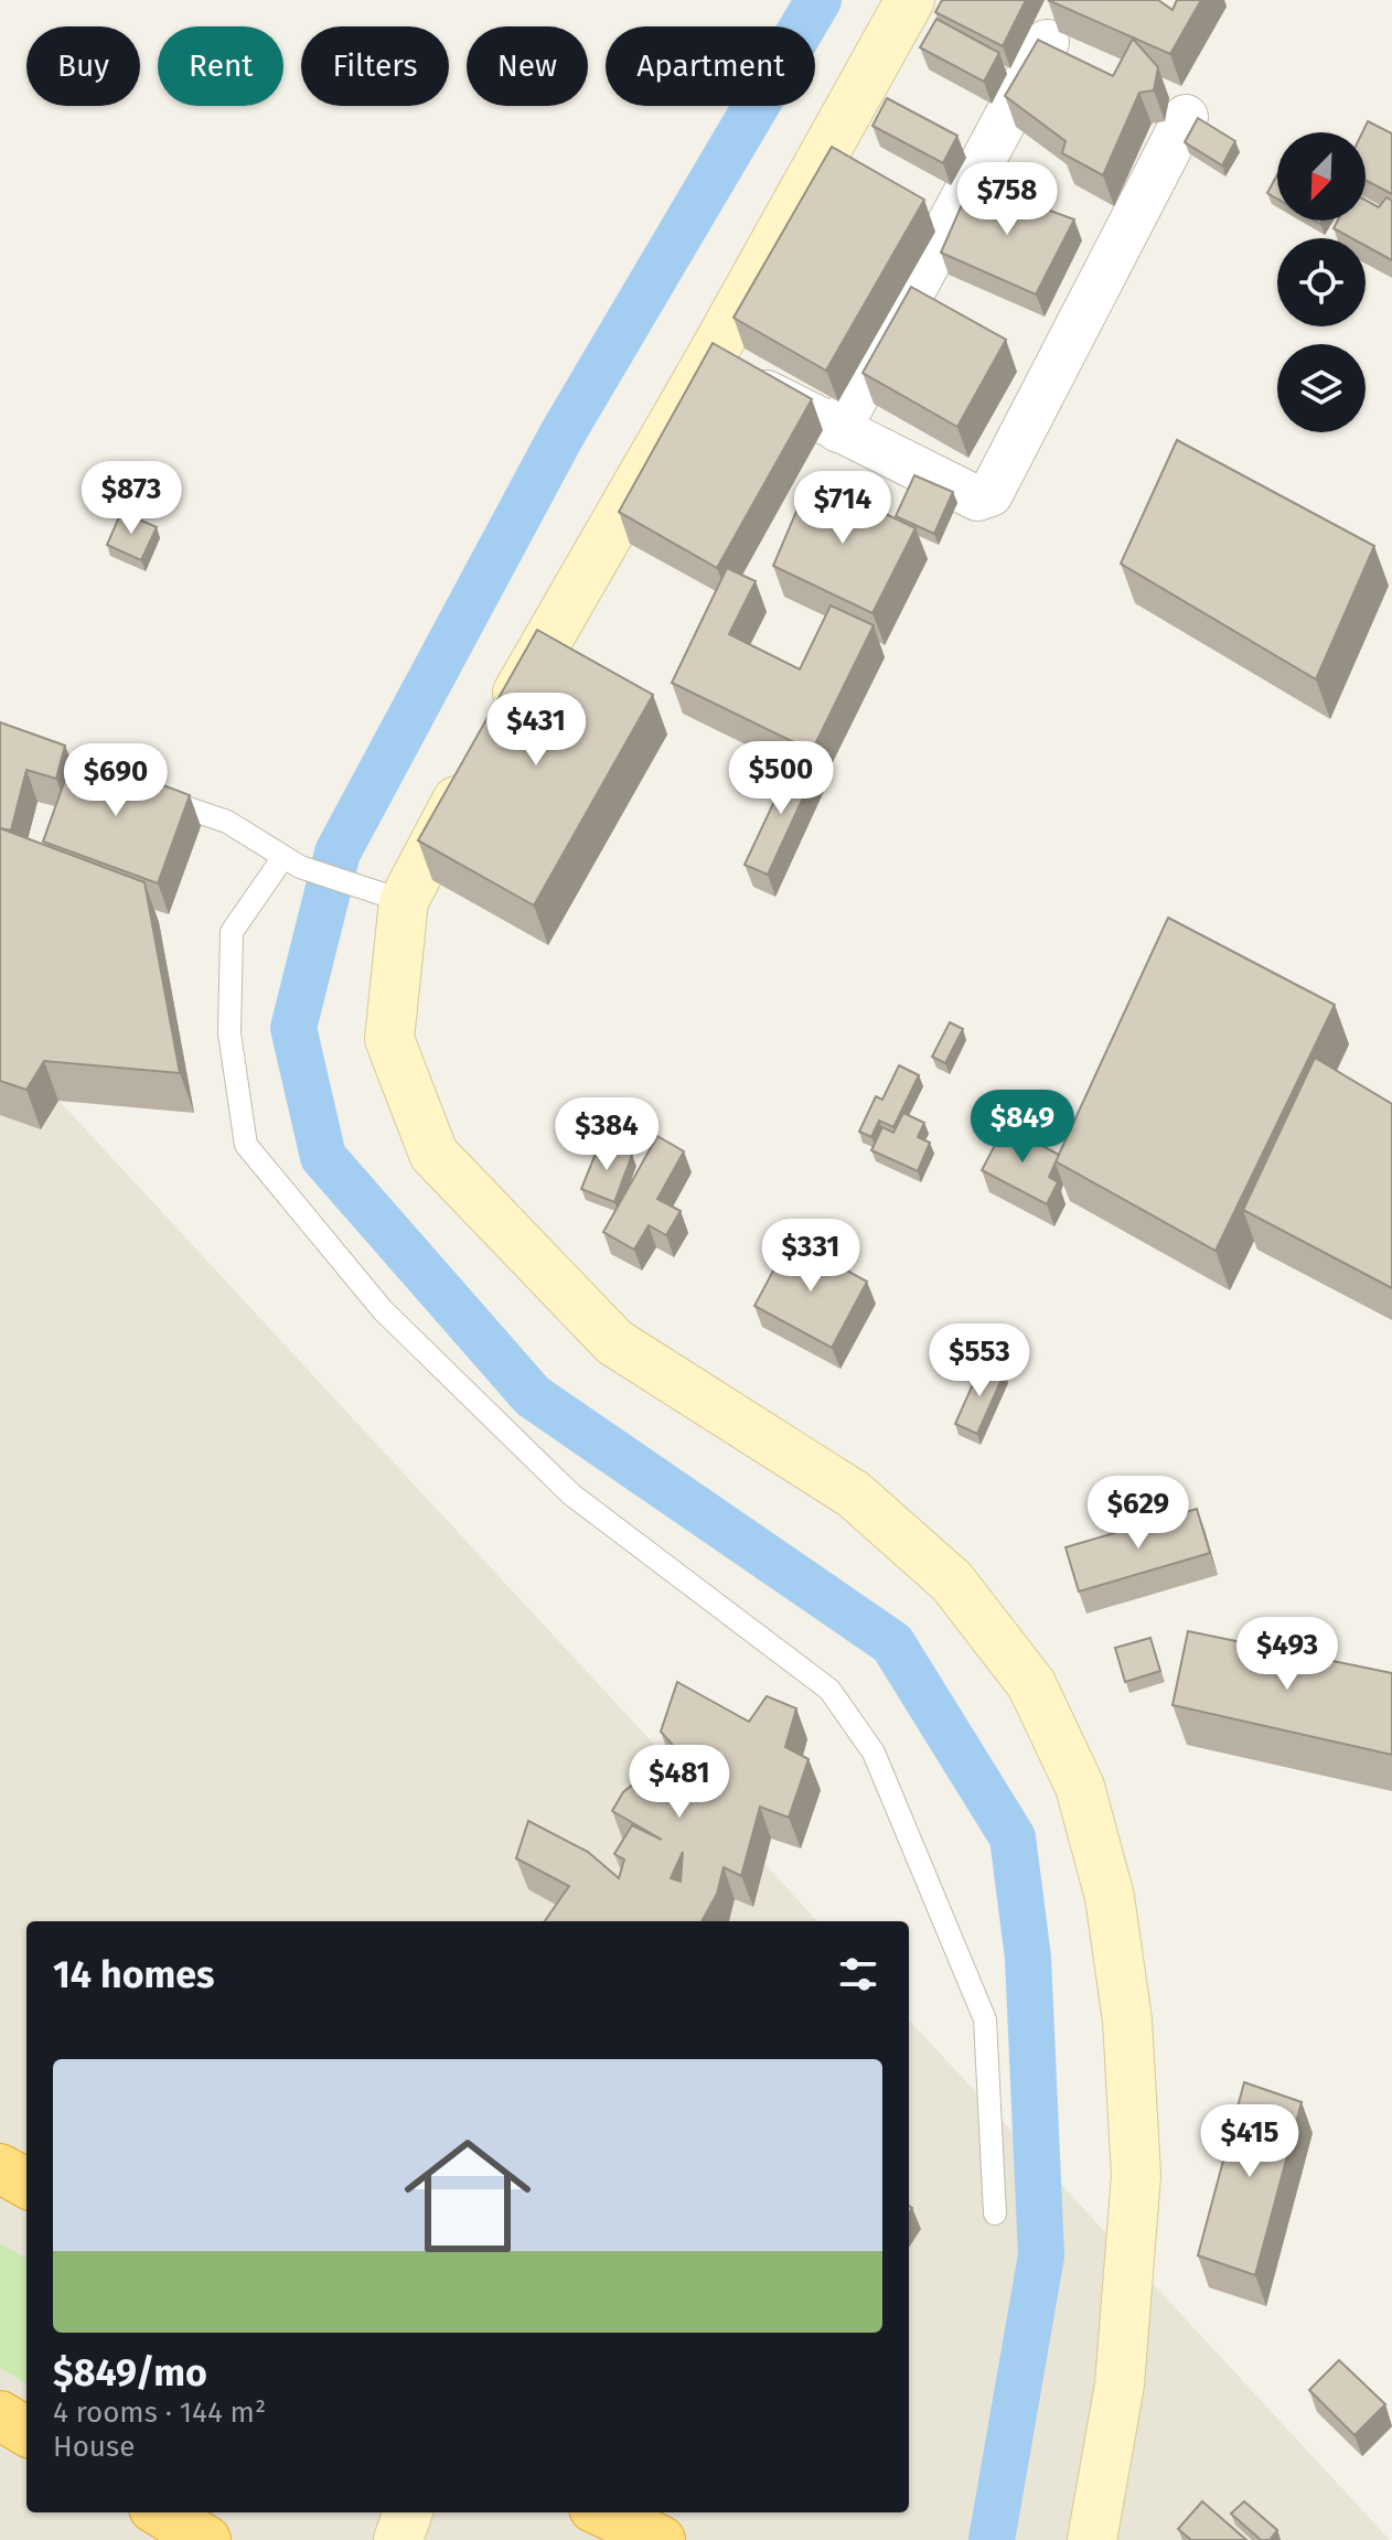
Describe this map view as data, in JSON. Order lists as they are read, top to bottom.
{
  "north": "bottom left",
  "page": {
    "chip": [
      "Buy",
      "Rent",
      "Filters",
      "New",
      "Apartment"
    ],
    "price": [
      "$758",
      "$873",
      "$714",
      "$431",
      "$500",
      "$690",
      "$849",
      "$384",
      "$331",
      "$553",
      "$629",
      "$493",
      "$481",
      "$415"
    ],
    "heading": "14 homes",
    "list": [
      {
        "name": "$849/mo",
        "note": "4 rooms · 144 m² · House"
      }
    ]
  }
}
